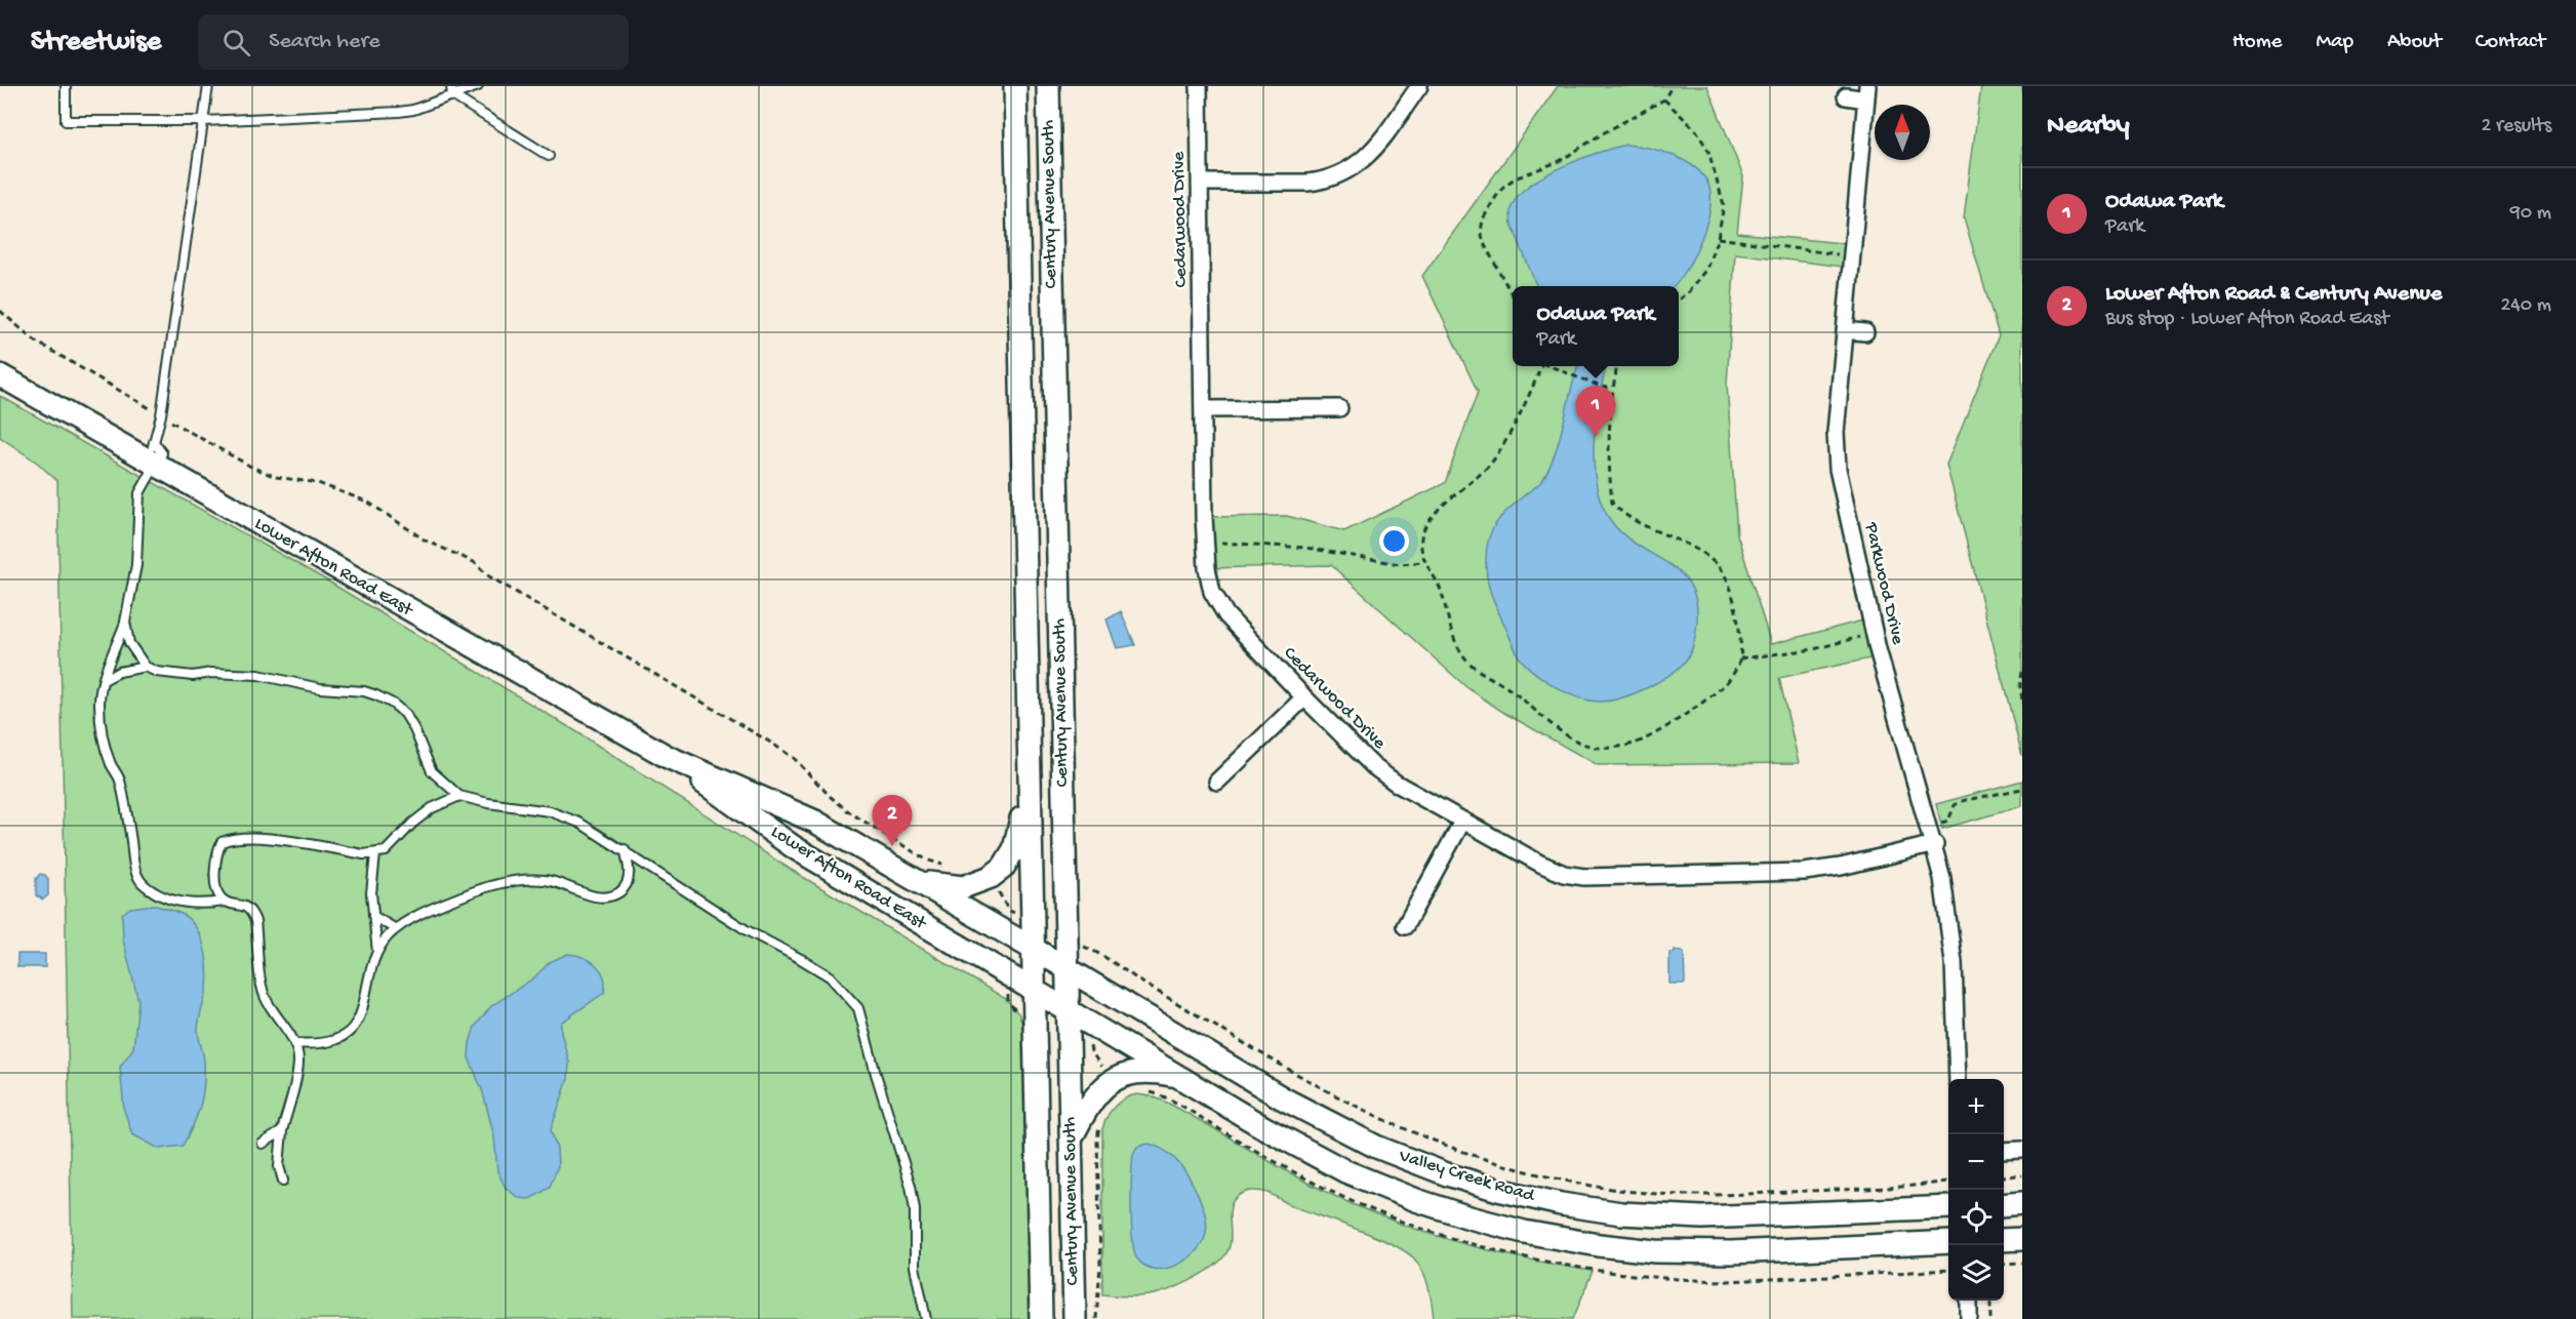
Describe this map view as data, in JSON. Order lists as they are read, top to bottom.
{
  "streets": {
    "main road": ["Century Avenue South", "Lower Afton Road East", "Valley Creek Road"],
    "street": ["Cedarwood Drive", "Parkwood Drive"]
  },
  "crossings": [
    ["Century Avenue South", "Lower Afton Road East"],
    ["Century Avenue South", "Valley Creek Road"],
    ["Cedarwood Drive", "Parkwood Drive"],
    ["Lower Afton Road East", "Valley Creek Road"]
  ],
  "north": "top",
  "page": {
    "header": "Streetwise",
    "search": "Search here",
    "nav": [
      "Home",
      "Map",
      "About",
      "Contact"
    ],
    "heading": ["Nearby", "2 results"],
    "list": [
      {
        "mark": "1",
        "name": "Odawa Park",
        "note": "Park",
        "value": "90 m"
      },
      {
        "mark": "2",
        "name": "Lower Afton Road & Century Avenue",
        "note": "Bus stop · Lower Afton Road East",
        "value": "240 m"
      }
    ],
    "popup": ["Odawa Park", "Park"],
    "pins": ["1", "2"],
    "map_buttons": ["+", "−"]
  }
}
